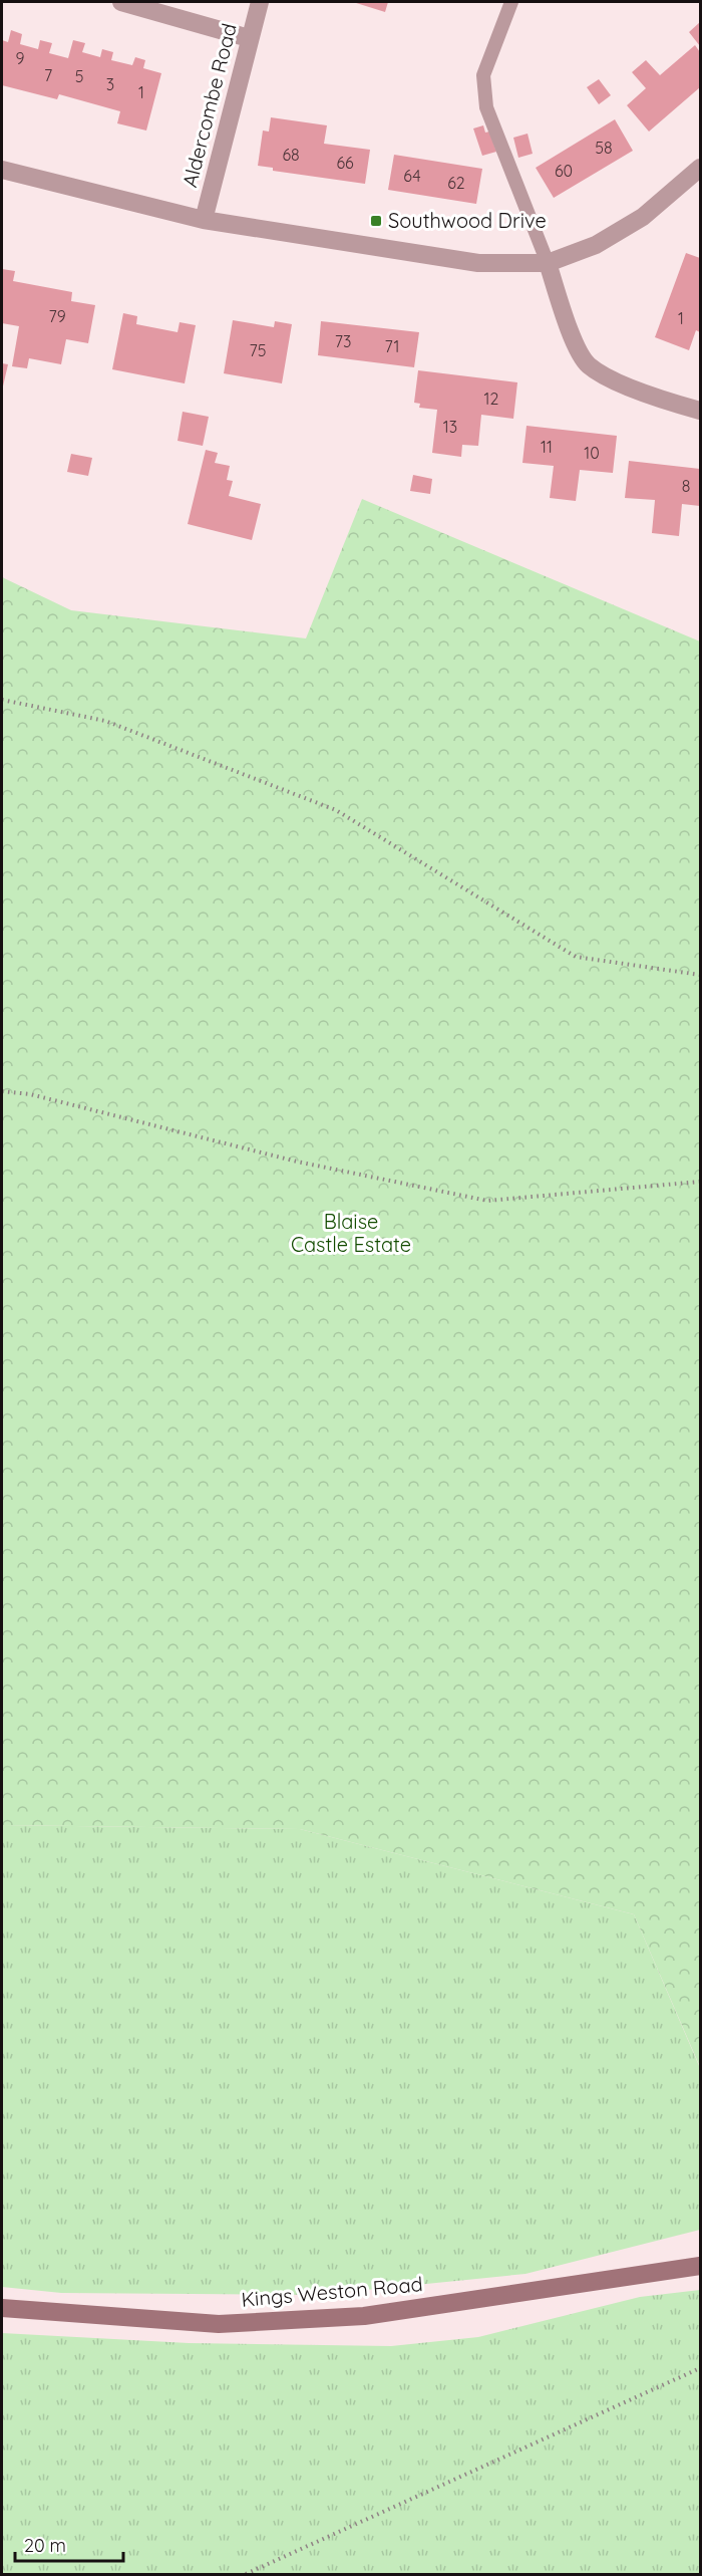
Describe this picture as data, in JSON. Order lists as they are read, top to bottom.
{
  "streets": {
    "main road": ["Kings Weston Road"],
    "street": ["Aldercombe Road"]
  },
  "parks": ["Blaise Castle Estate"],
  "places": {
    "transit": ["Southwood Drive"]
  },
  "house_numbers": [
    "9",
    "7",
    "5",
    "3",
    "1",
    "58",
    "68",
    "66",
    "60",
    "64",
    "62",
    "79",
    "1",
    "73",
    "71",
    "75",
    "12",
    "13",
    "11",
    "10",
    "8"
  ],
  "scale_bar": "20 m"
}
